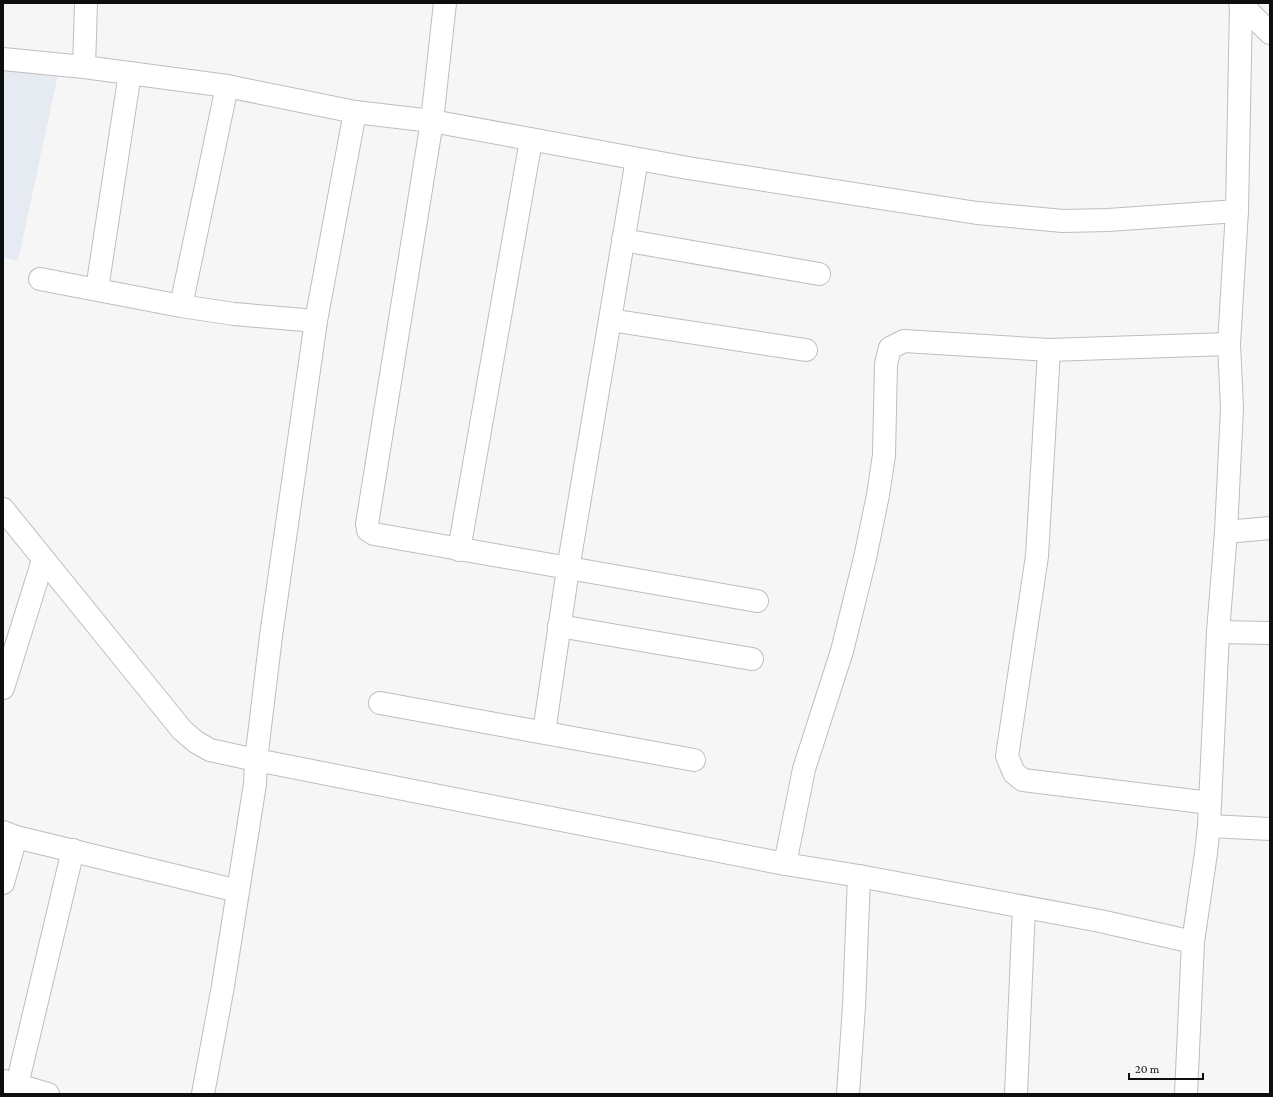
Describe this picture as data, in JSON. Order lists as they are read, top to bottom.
{
  "scale_bar": "20 m"
}
